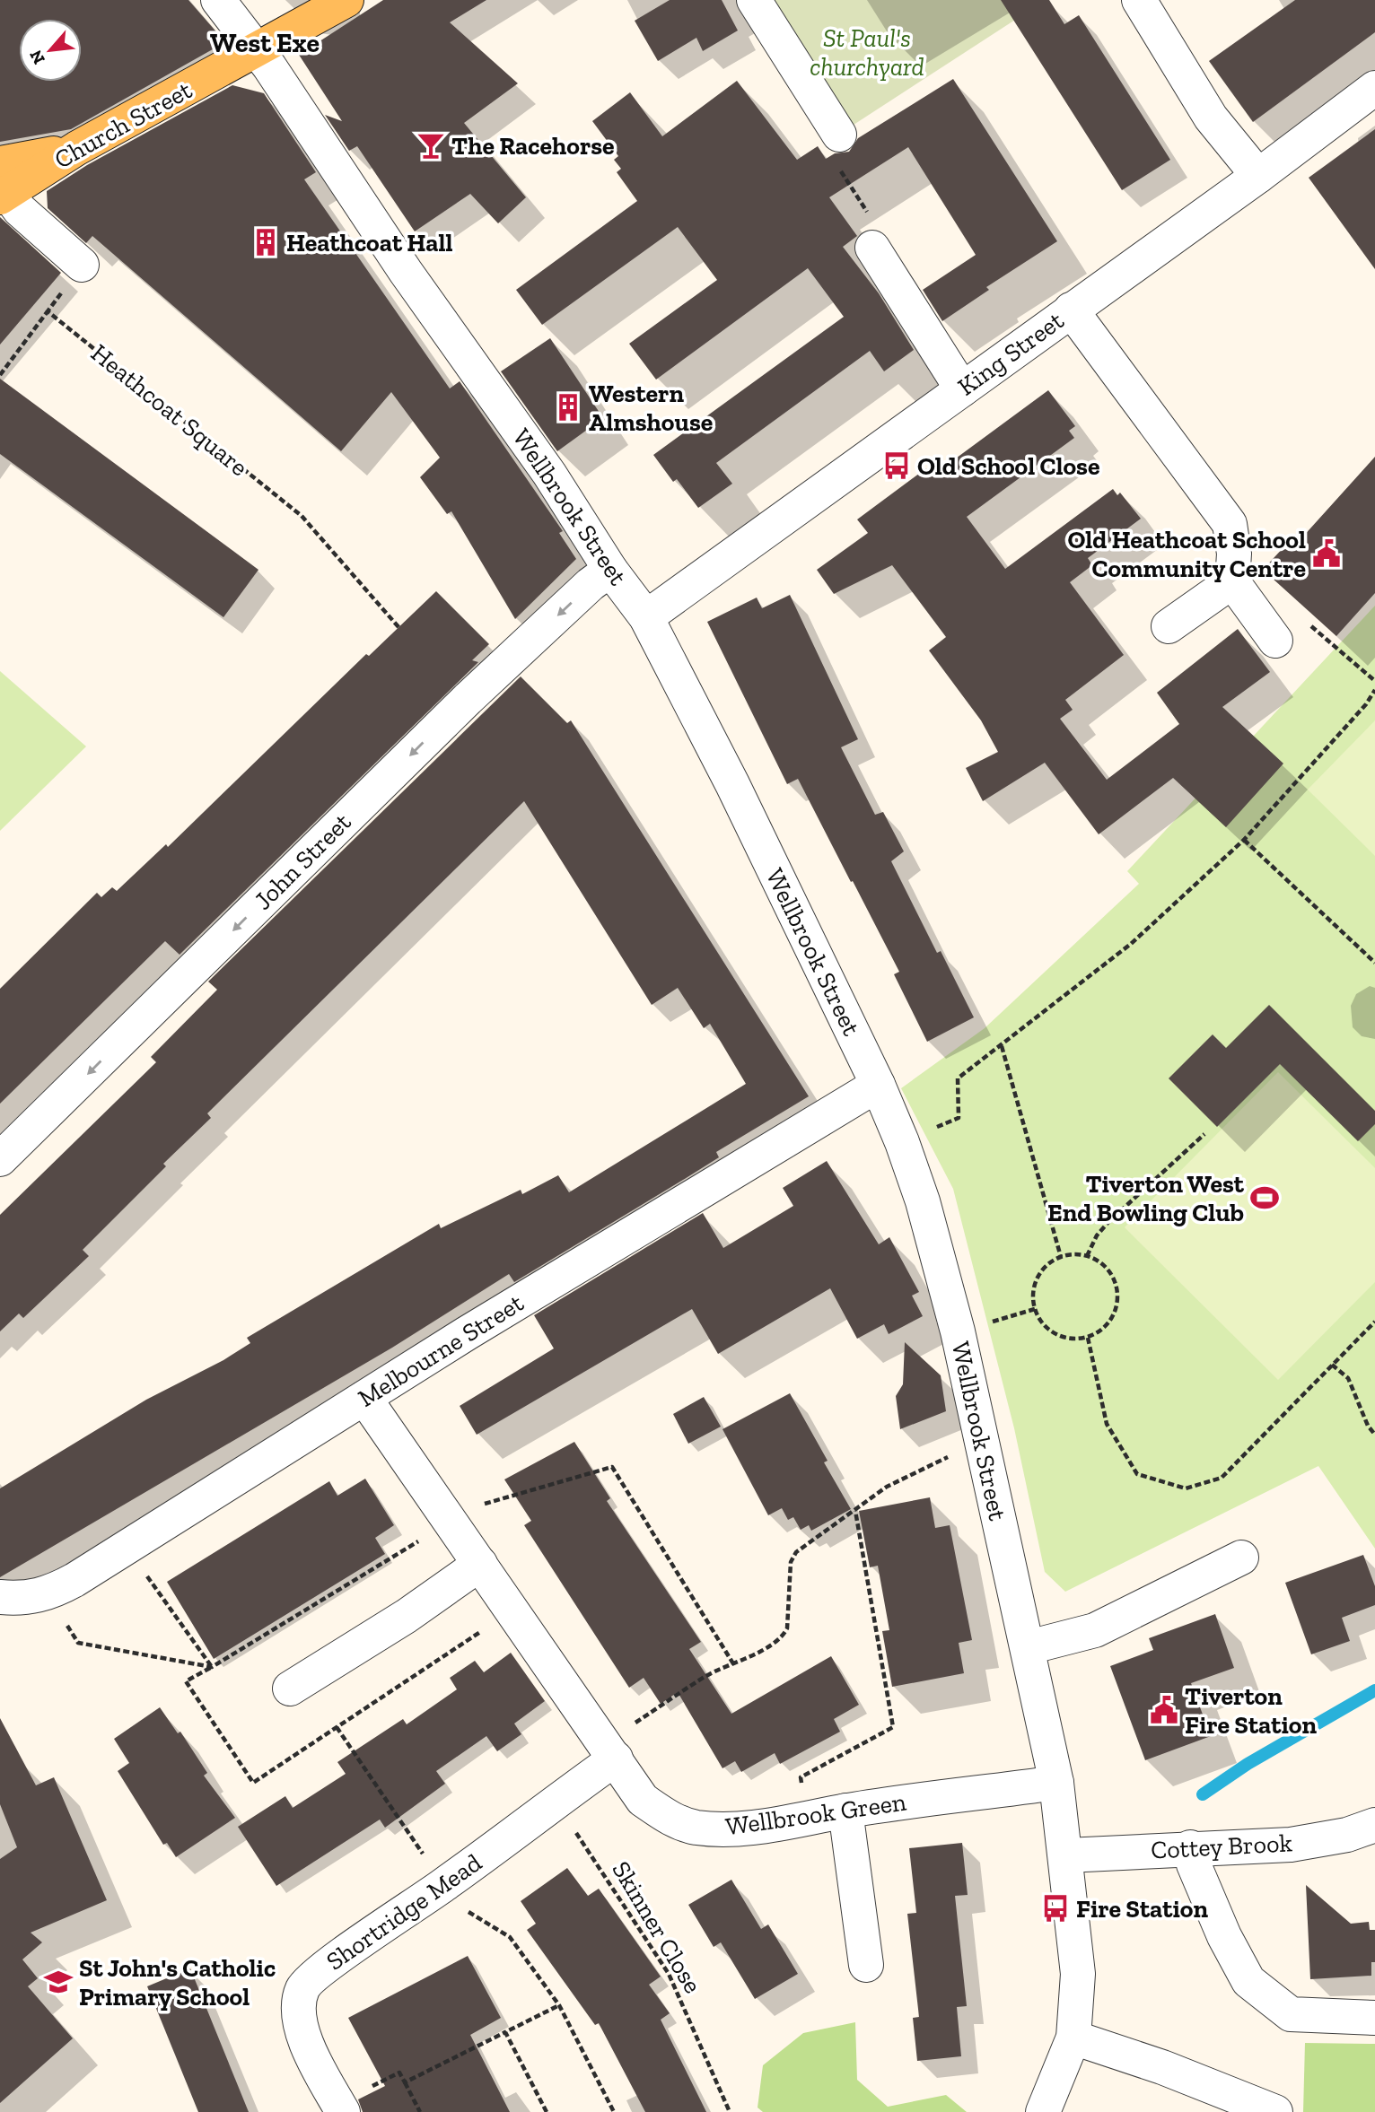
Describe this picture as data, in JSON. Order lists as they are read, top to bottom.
{
  "streets": {
    "main road": ["Church Street"],
    "street": [
      "King Street",
      "Wellbrook Street",
      "John Street",
      "Melbourne Street",
      "Wellbrook Green",
      "Cottey Brook",
      "Shortridge Mead"
    ],
    "path": ["Heathcoat Square", "Skinner Close"]
  },
  "crossings": [
    ["Church Street", "Wellbrook Street"],
    ["King Street", "Wellbrook Street"],
    ["Wellbrook Street", "John Street"],
    ["Wellbrook Street", "Melbourne Street"],
    ["Wellbrook Street", "Wellbrook Green"],
    ["Wellbrook Street", "Cottey Brook"],
    ["Melbourne Street", "Wellbrook Green"],
    ["Wellbrook Green", "Shortridge Mead"],
    ["Shortridge Mead", "Skinner Close"]
  ],
  "one_way": ["John Street"],
  "districts": ["West Exe"],
  "parks": ["St Paul's churchyard"],
  "places": {
    "bar": ["The Racehorse"],
    "building": ["Heathcoat Hall", "Western Almshouse"],
    "bus stop": ["Old School Close", "Fire Station"],
    "public building": ["Old Heathcoat School Community Centre", "Tiverton Fire Station"],
    "sports": ["Tiverton West End Bowling Club"],
    "school or university": ["St John's Catholic Primary School"]
  },
  "north": "bottom left"
}
